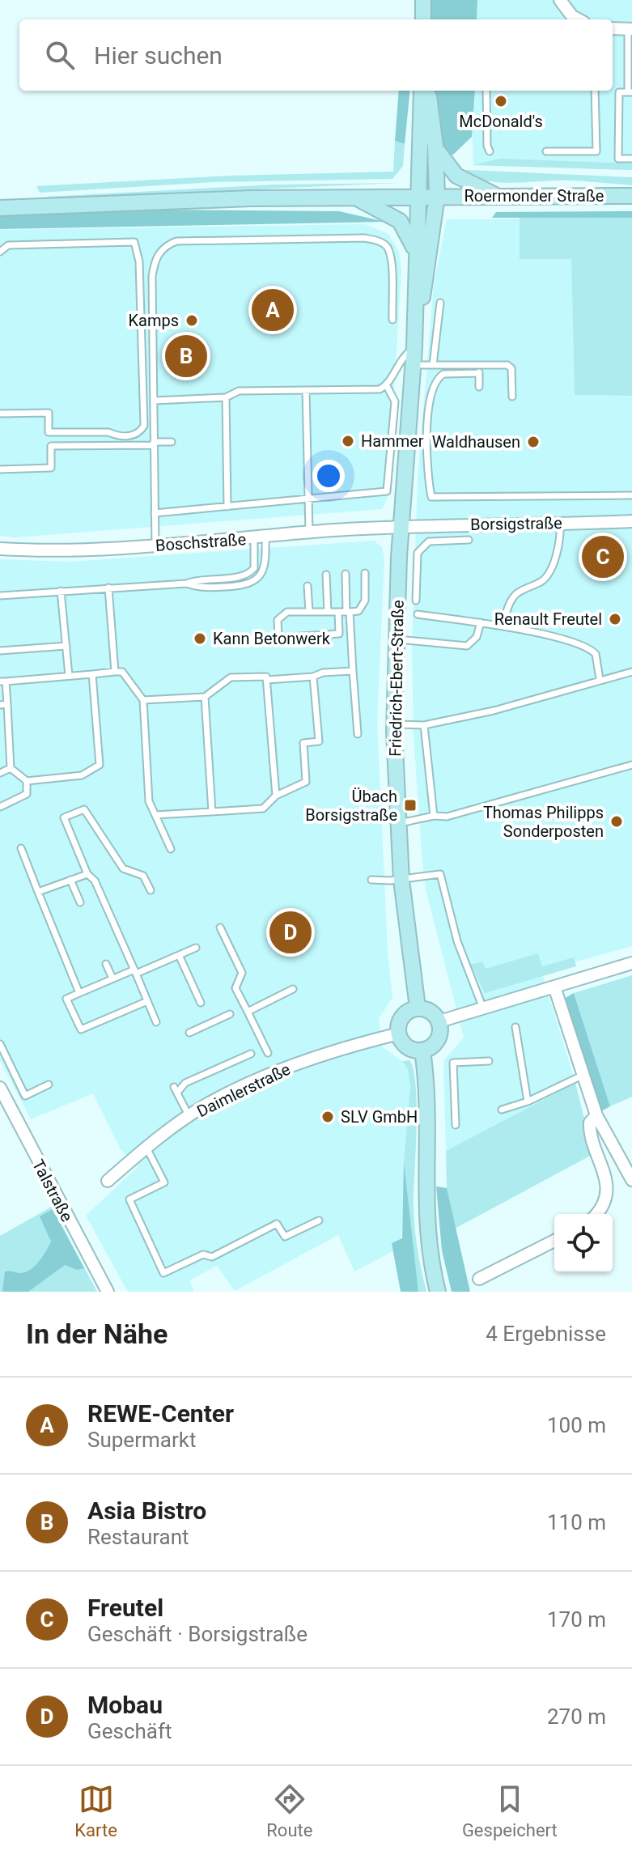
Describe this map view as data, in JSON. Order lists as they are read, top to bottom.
{
  "streets": {
    "main road": ["Roermonder Straße", "Friedrich-Ebert-Straße"],
    "street": [
      "Borsigstraße",
      "Boschstraße",
      "Daimlerstraße",
      "Talstraße"
    ]
  },
  "crossings": [
    ["Roermonder Straße", "Friedrich-Ebert-Straße"],
    ["Borsigstraße", "Boschstraße"],
    ["Borsigstraße", "Friedrich-Ebert-Straße"],
    ["Boschstraße", "Friedrich-Ebert-Straße"],
    ["Friedrich-Ebert-Straße", "Daimlerstraße"]
  ],
  "places": {
    "other": [
      "McDonald's",
      "Kamps",
      "Hammer",
      "Waldhausen",
      "Renault Freutel",
      "Kann Betonwerk",
      "Thomas Philipps Sonderposten",
      "SLV GmbH"
    ],
    "transit": ["Übach Borsigstraße"]
  },
  "page": {
    "search": "Hier suchen",
    "pins": [
      "A",
      "B",
      "C",
      "D"
    ],
    "heading": ["In der Nähe", "4 Ergebnisse"],
    "list": [
      {
        "mark": "A",
        "name": "REWE-Center",
        "note": "Supermarkt",
        "value": "100 m"
      },
      {
        "mark": "B",
        "name": "Asia Bistro",
        "note": "Restaurant",
        "value": "110 m"
      },
      {
        "mark": "C",
        "name": "Freutel",
        "note": "Geschäft · Borsigstraße",
        "value": "170 m"
      },
      {
        "mark": "D",
        "name": "Mobau",
        "note": "Geschäft",
        "value": "270 m"
      }
    ],
    "nav": ["Karte", "Route", "Gespeichert"]
  }
}
